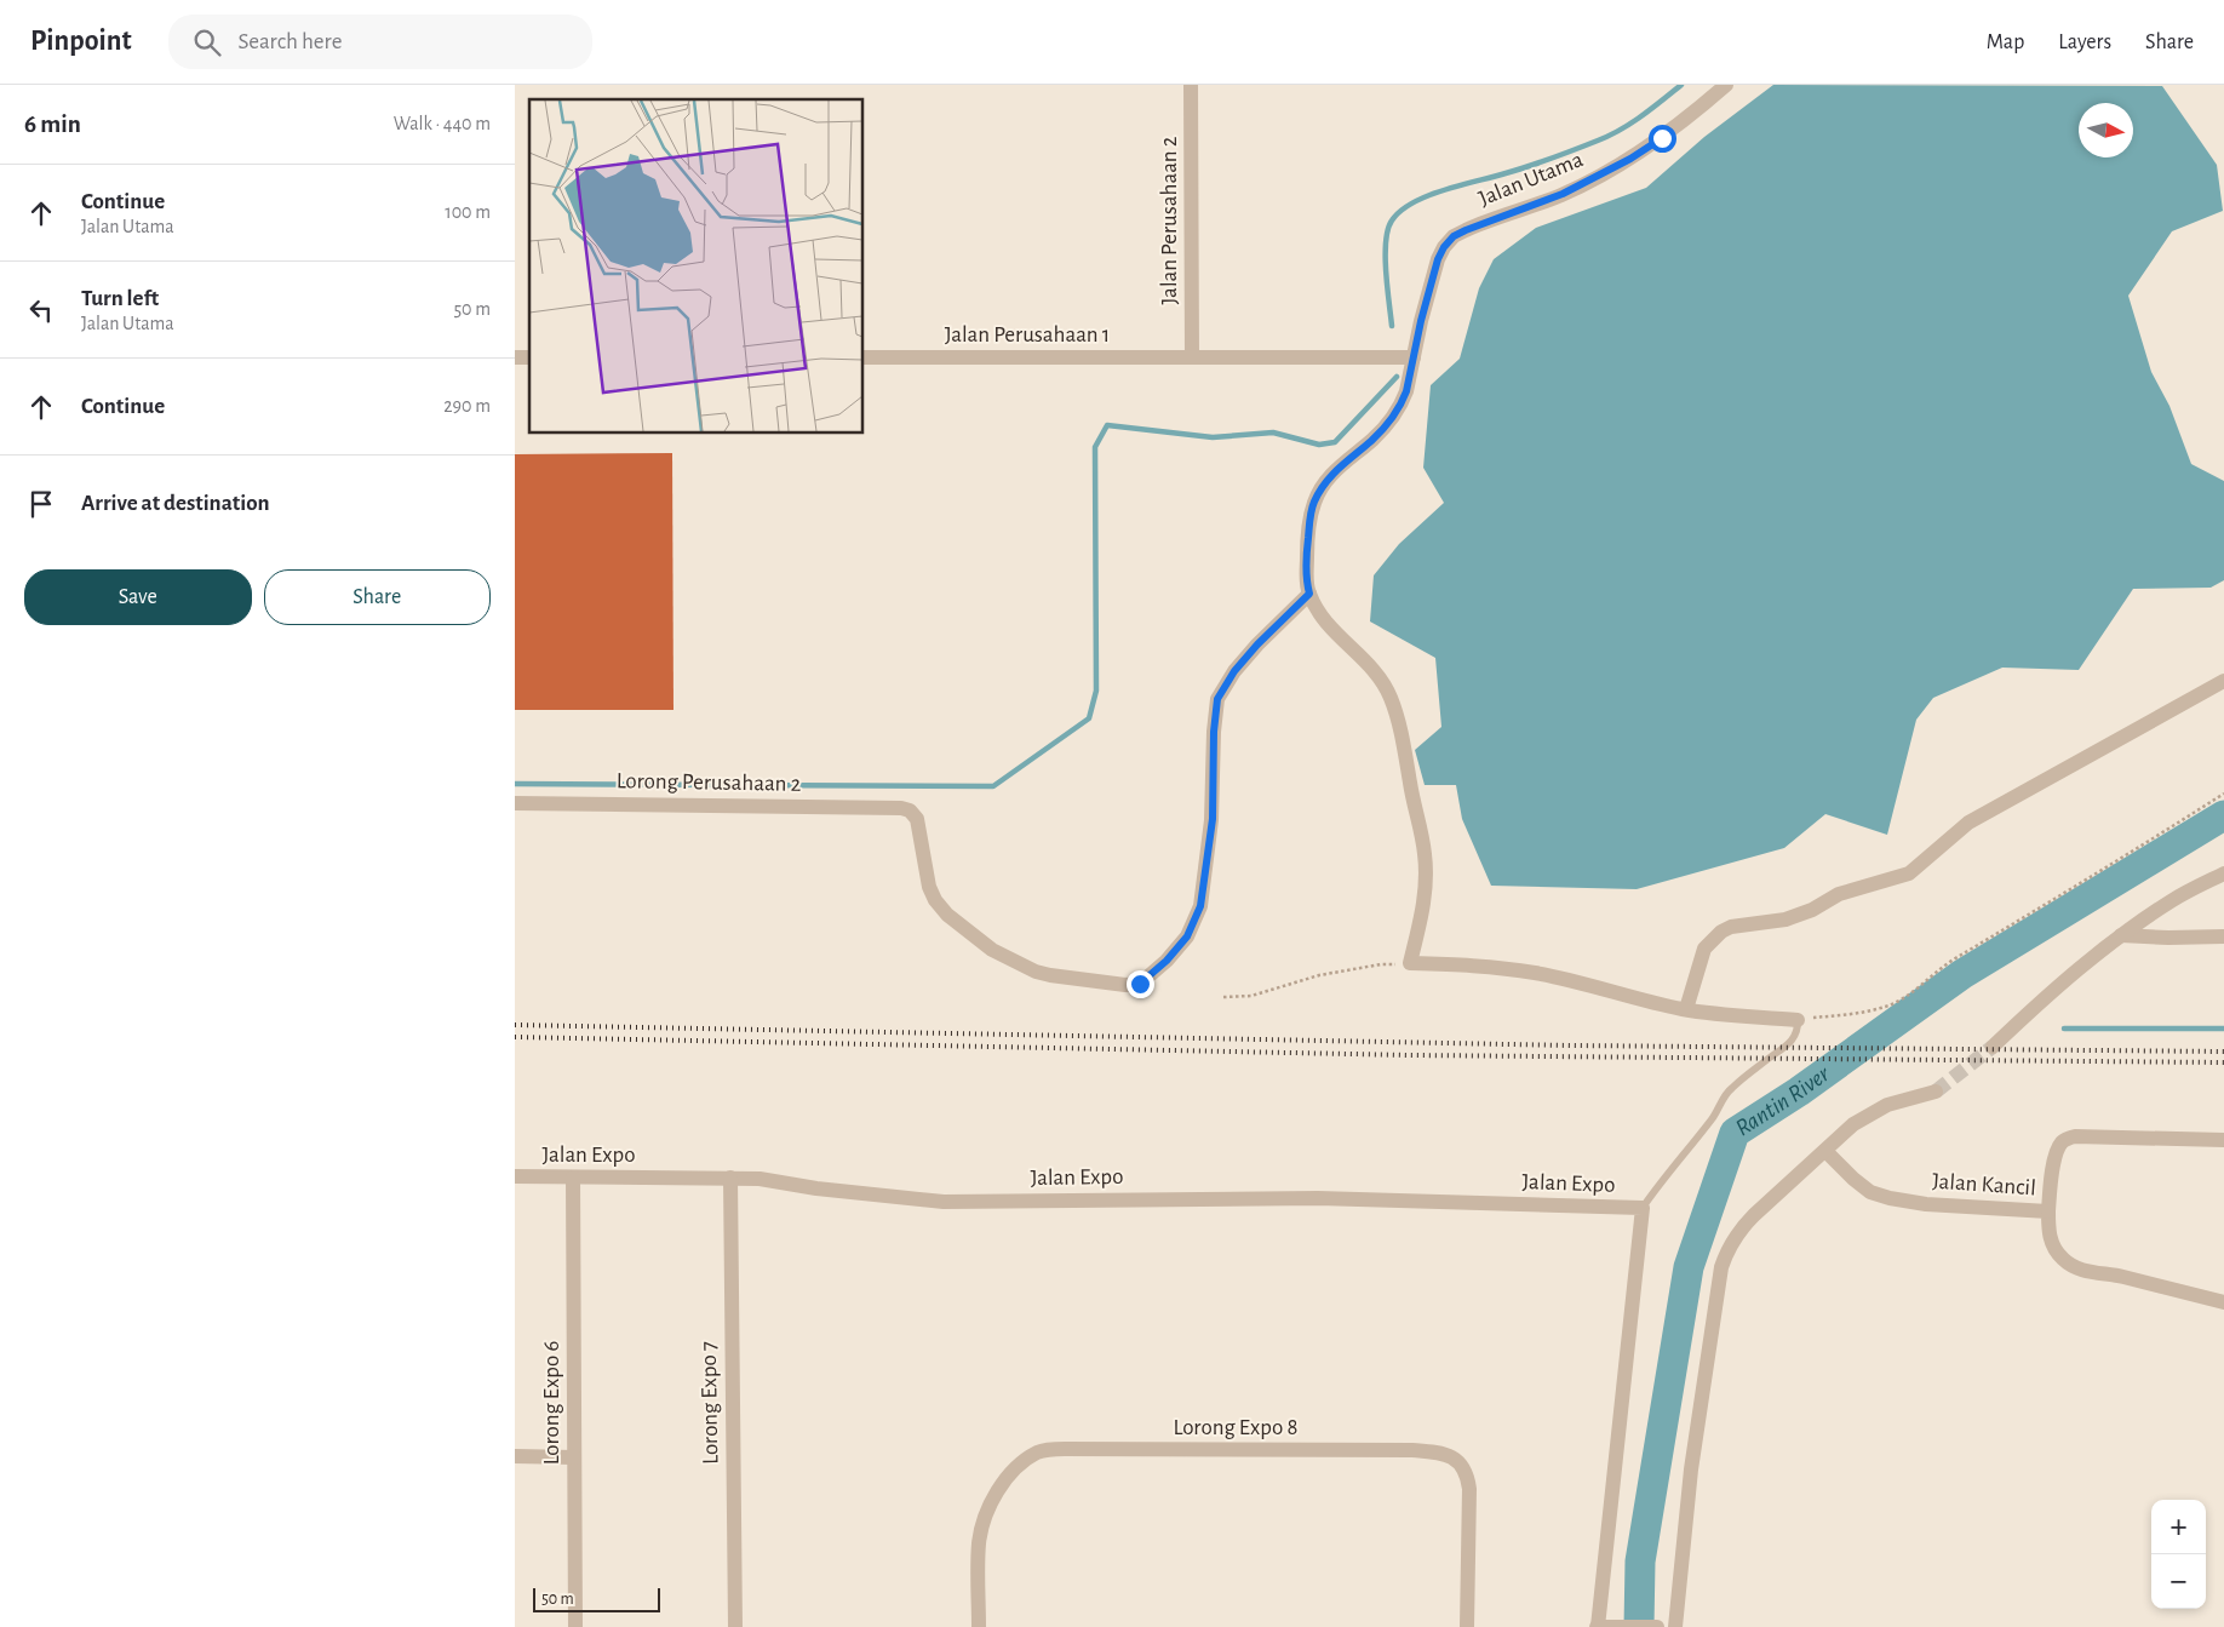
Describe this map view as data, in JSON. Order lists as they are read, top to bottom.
{
  "streets": {
    "street": [
      "Jalan Utama",
      "Jalan Perusahaan 2",
      "Jalan Perusahaan 1",
      "Lorong Perusahaan 2",
      "Jalan Expo",
      "Jalan Kancil",
      "Lorong Expo 6",
      "Lorong Expo 7",
      "Lorong Expo 8"
    ]
  },
  "crossings": [
    ["Jalan Utama", "Jalan Perusahaan 1"],
    ["Jalan Utama", "Lorong Perusahaan 2"],
    ["Jalan Perusahaan 2", "Jalan Perusahaan 1"],
    ["Jalan Expo", "Lorong Expo 6"],
    ["Jalan Expo", "Lorong Expo 7"]
  ],
  "water": ["Rantin River"],
  "scale_bar": "50 m",
  "north": "right",
  "page": {
    "header": "Pinpoint",
    "search": "Search here",
    "nav": ["Map", "Layers", "Share"],
    "heading": ["6 min", "Walk · 440 m"],
    "list": [
      ["Continue", "Jalan Utama", "100 m"],
      ["Turn left", "Jalan Utama", "50 m"],
      ["Continue", "290 m"],
      "Arrive at destination"
    ],
    "buttons": ["Save", "Share"],
    "map_buttons": ["+", "−"],
    "scale": "50 m"
  }
}
